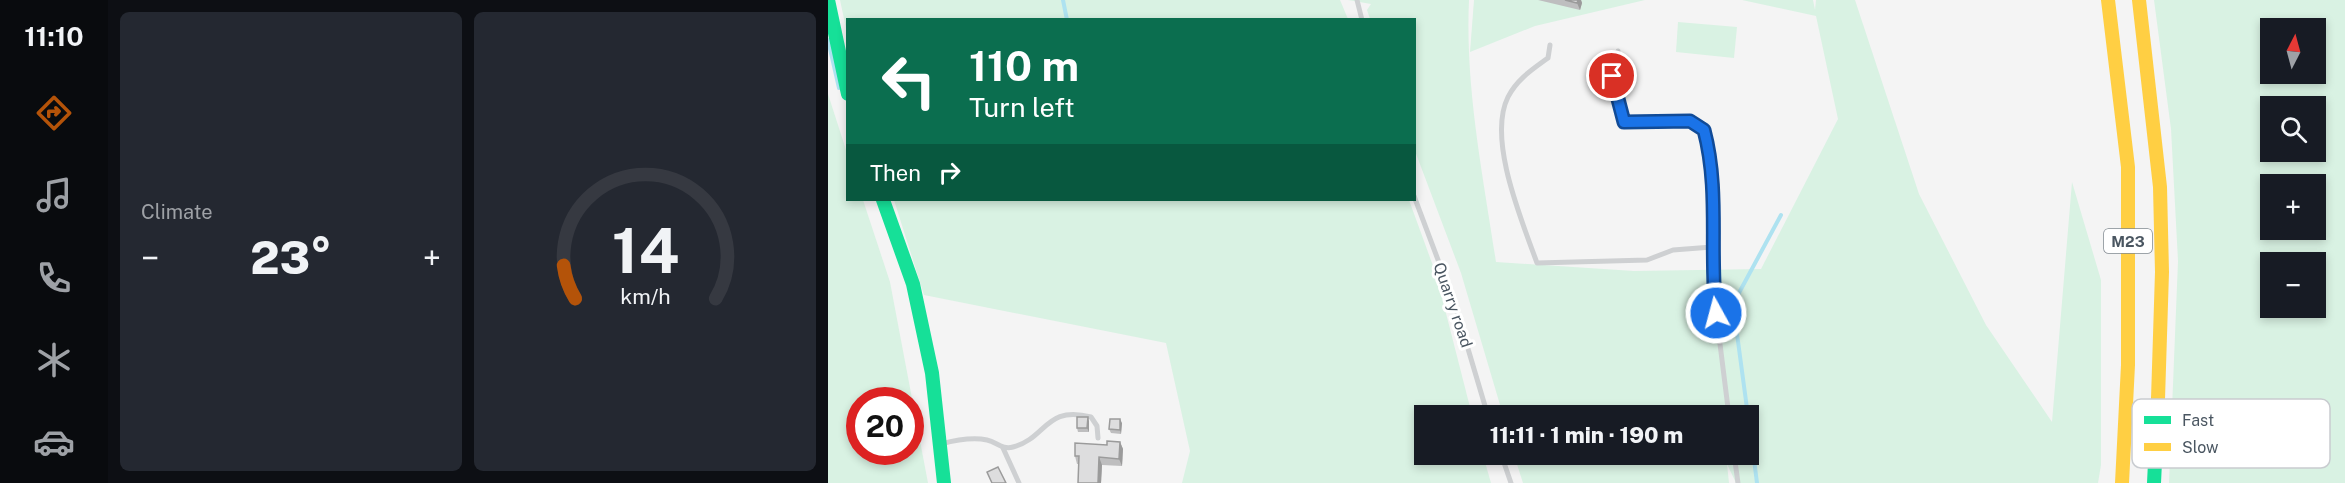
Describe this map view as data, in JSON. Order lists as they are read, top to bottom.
{
  "streets": {
    "main road": ["M23"],
    "lane": ["Quarry road"]
  },
  "legend": ["Fast", "Slow"],
  "north": "top",
  "page": {
    "tabs": "11:10",
    "tile": "Climate",
    "map_buttons": ["+", "−"],
    "turn": ["110 m", "Turn left"],
    "then": "Then",
    "heat": ["−", "23°", "+"],
    "limit": "20",
    "trip": "11:11 · 1 min · 190 m",
    "gauge": ["14", "km/h"]
  }
}
